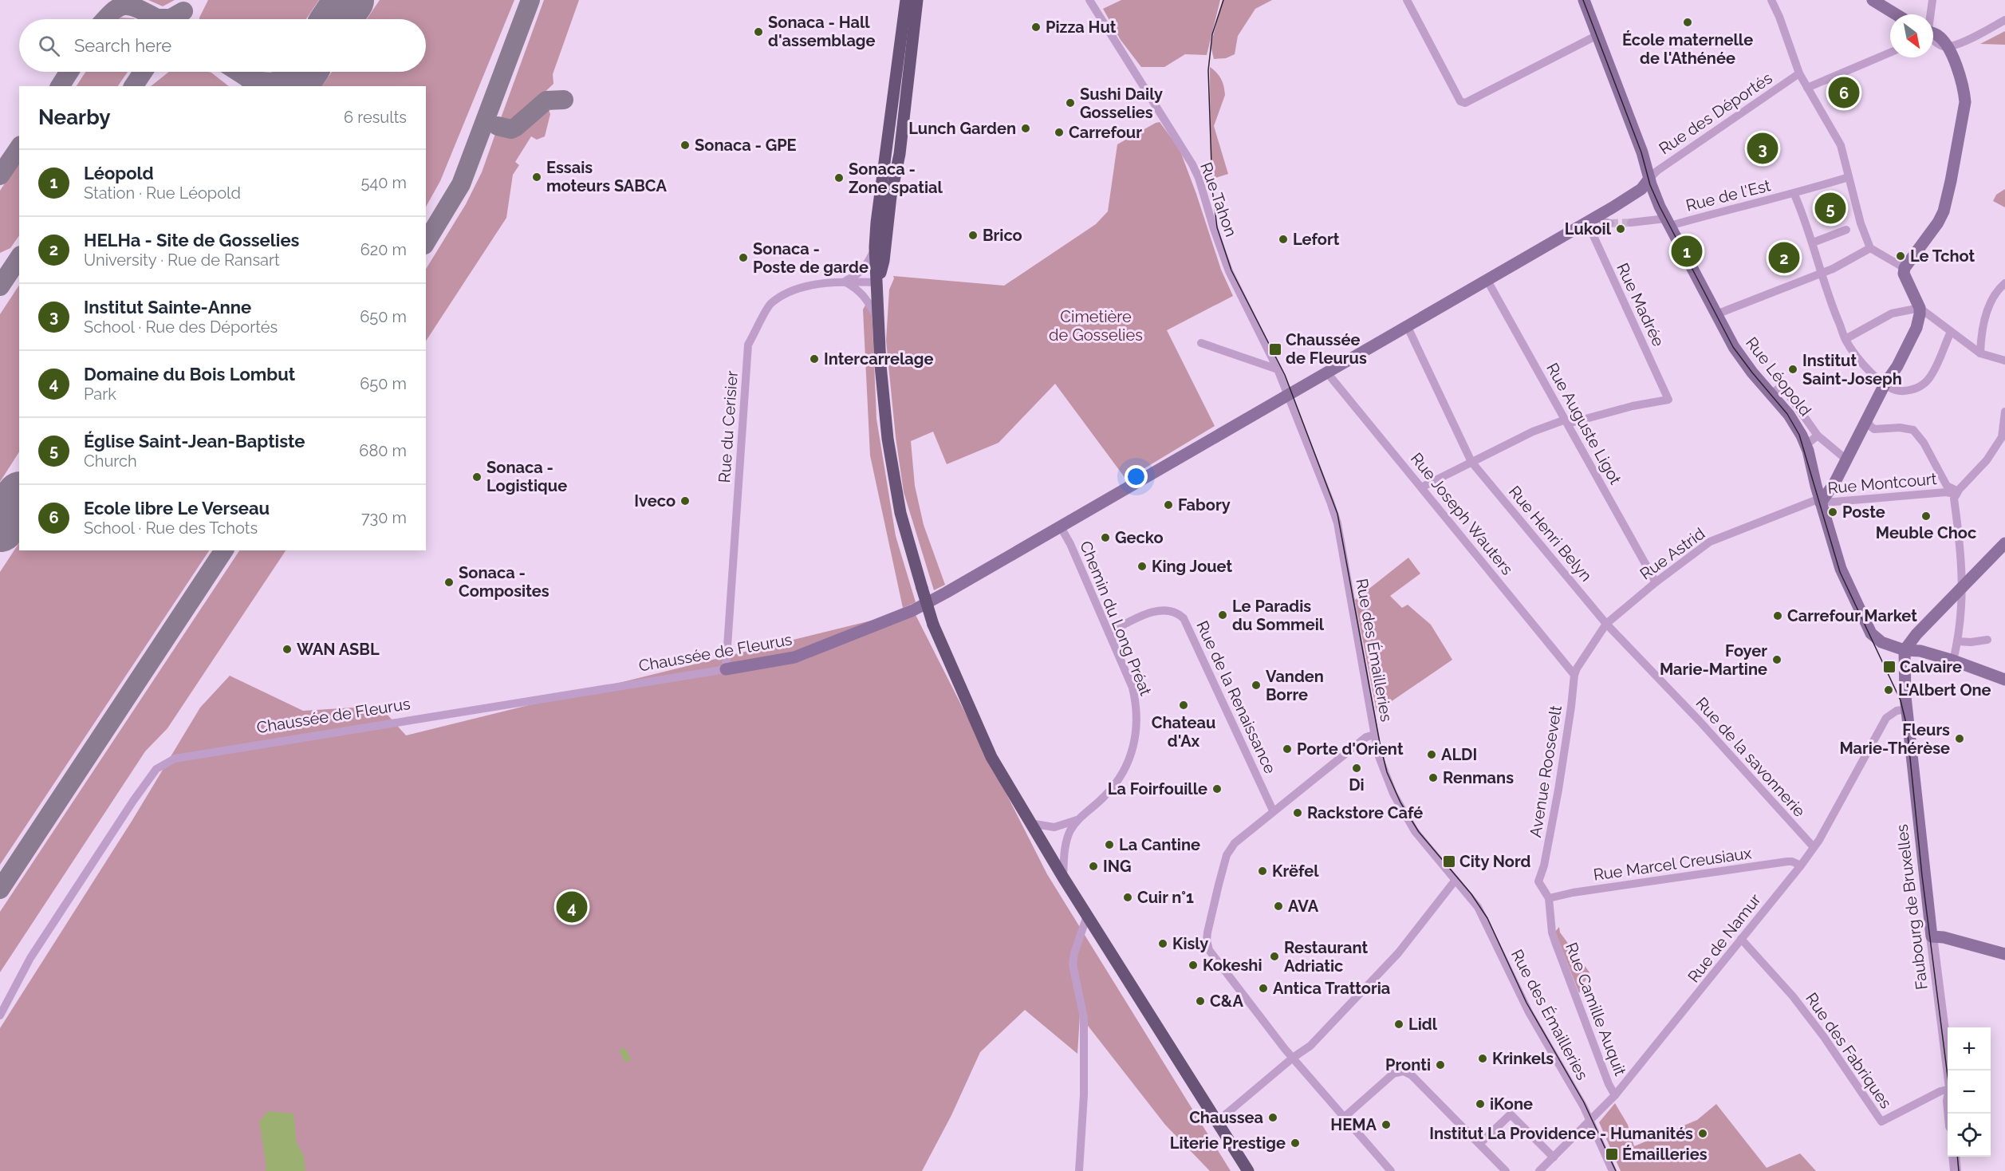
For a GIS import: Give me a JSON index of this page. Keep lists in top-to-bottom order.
{
  "streets": {
    "main road": ["Rue Léopold", "Chaussée de Fleurus", "Faubourg de Bruxelles"],
    "street": [
      "Rue des Déportés",
      "Rue de l'Est",
      "Rue Tahon",
      "Rue Madrée",
      "Rue Auguste Ligot",
      "Rue du Cerisier",
      "Rue Montcourt",
      "Rue Joseph Wauters",
      "Rue Henri Belyn",
      "Rue Astrid",
      "Chemin du Long Préat",
      "Rue des Émailleries",
      "Rue de la Renaissance",
      "Rue de la savonnerie",
      "Avenue Roosevelt",
      "Rue Marcel Creusiaux",
      "Rue de Namur",
      "Rue Camille Auquit",
      "Rue des Fabriques"
    ]
  },
  "crossings": [
    ["Rue des Déportés", "Rue Léopold"],
    ["Rue des Déportés", "Chaussée de Fleurus"],
    ["Rue de l'Est", "Rue Léopold"],
    ["Rue Tahon", "Rue des Émailleries"],
    ["Rue Tahon", "Chaussée de Fleurus"],
    ["Rue Madrée", "Rue Auguste Ligot"],
    ["Rue Madrée", "Chaussée de Fleurus"],
    ["Rue Léopold", "Rue Montcourt"],
    ["Rue Léopold", "Rue Astrid"],
    ["Rue Léopold", "Chaussée de Fleurus"],
    ["Rue Léopold", "Faubourg de Bruxelles"],
    ["Rue Auguste Ligot", "Rue Astrid"],
    ["Rue Auguste Ligot", "Chaussée de Fleurus"],
    ["Rue du Cerisier", "Chaussée de Fleurus"],
    ["Rue Montcourt", "Rue Astrid"],
    ["Rue Joseph Wauters", "Rue Astrid"],
    ["Rue Joseph Wauters", "Chaussée de Fleurus"],
    ["Rue Joseph Wauters", "Avenue Roosevelt"],
    ["Rue Henri Belyn", "Rue Astrid"],
    ["Rue Henri Belyn", "Chaussée de Fleurus"],
    ["Rue Henri Belyn", "Rue de la savonnerie"],
    ["Rue Astrid", "Rue de la savonnerie"],
    ["Rue Astrid", "Avenue Roosevelt"],
    ["Chemin du Long Préat", "Chaussée de Fleurus"],
    ["Chemin du Long Préat", "Rue de la Renaissance"],
    ["Rue des Émailleries", "Chaussée de Fleurus"],
    ["Rue des Émailleries", "Rue de Namur"],
    ["Rue de la savonnerie", "Rue de Namur"],
    ["Avenue Roosevelt", "Rue Marcel Creusiaux"],
    ["Avenue Roosevelt", "Rue Camille Auquit"],
    ["Rue Marcel Creusiaux", "Rue de Namur"],
    ["Faubourg de Bruxelles", "Rue de Namur"],
    ["Rue de Namur", "Rue Camille Auquit"],
    ["Rue de Namur", "Rue des Fabriques"]
  ],
  "parks": ["Cimetière de Gosselies"],
  "places": {
    "other": [
      "École maternelle de l'Athénée",
      "Pizza Hut",
      "Sonaca - Hall d'assemblage",
      "Sushi Daily Gosselies",
      "Lunch Garden",
      "Carrefour",
      "Sonaca - GPE",
      "Essais moteurs SABCA",
      "Sonaca - Zone spatial",
      "Lukoil",
      "Brico",
      "Lefort",
      "Le Tchot",
      "Sonaca - Poste de garde",
      "Intercarrelage",
      "Institut Saint-Joseph",
      "Sonaca - Logistique",
      "Iveco",
      "Fabory",
      "Poste",
      "Meuble Choc",
      "Gecko",
      "King Jouet",
      "Sonaca - Composites",
      "Le Paradis du Sommeil",
      "Carrefour Market",
      "WAN ASBL",
      "Foyer Marie-Martine",
      "Vanden Borre",
      "L'Albert One",
      "Chateau d'Ax",
      "Fleurs Marie-Thérèse",
      "Porte d'Orient",
      "ALDI",
      "Di",
      "Renmans",
      "La Foirfouille",
      "Rackstore Café",
      "La Cantine",
      "ING",
      "Krëfel",
      "Cuir n°1",
      "AVA",
      "Kisly",
      "Restaurant Adriatic",
      "Kokeshi",
      "Antica Trattoria",
      "C&A",
      "Lidl",
      "Krinkels",
      "Pronti",
      "iKone",
      "Chaussea",
      "HEMA",
      "Institut La Providence - Humanités",
      "Literie Prestige"
    ],
    "transit": [
      "Chaussée de Fleurus",
      "Calvaire",
      "City Nord",
      "Émailleries"
    ]
  },
  "north": "bottom right",
  "page": {
    "search": "Search here",
    "pins": [
      "6",
      "3",
      "5",
      "1",
      "2",
      "4"
    ],
    "heading": ["Nearby", "6 results"],
    "list": [
      {
        "mark": "1",
        "name": "Léopold",
        "note": "Station · Rue Léopold",
        "value": "540 m"
      },
      {
        "mark": "2",
        "name": "HELHa - Site de Gosselies",
        "note": "University · Rue de Ransart",
        "value": "620 m"
      },
      {
        "mark": "3",
        "name": "Institut Sainte-Anne",
        "note": "School · Rue des Déportés",
        "value": "650 m"
      },
      {
        "mark": "4",
        "name": "Domaine du Bois Lombut",
        "note": "Park",
        "value": "650 m"
      },
      {
        "mark": "5",
        "name": "Église Saint-Jean-Baptiste",
        "note": "Church",
        "value": "680 m"
      },
      {
        "mark": "6",
        "name": "Ecole libre Le Verseau",
        "note": "School · Rue des Tchots",
        "value": "730 m"
      }
    ],
    "map_buttons": ["+", "−"]
  }
}
